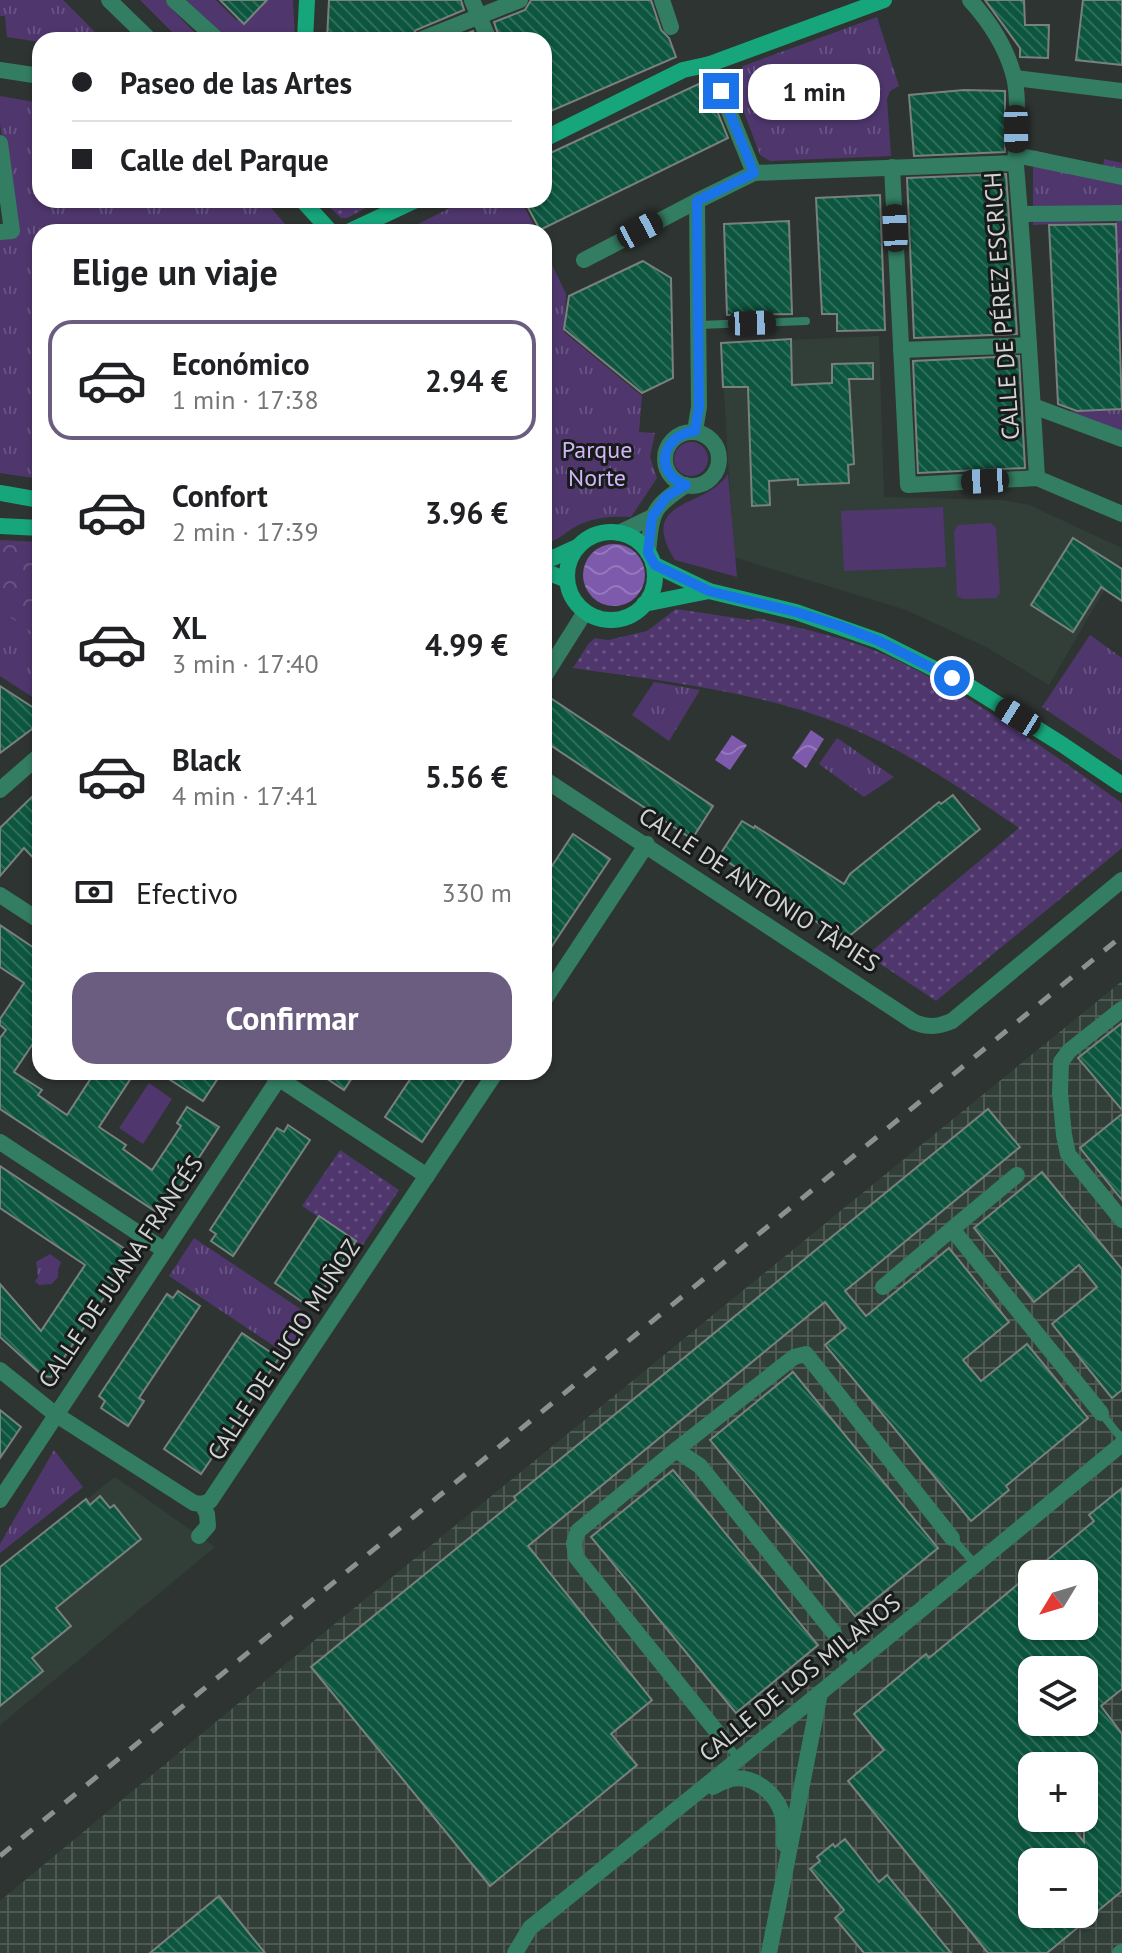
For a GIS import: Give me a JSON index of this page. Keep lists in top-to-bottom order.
{
  "streets": {
    "street": [
      "CALLE DE PÉREZ ESCRICH",
      "CALLE DE ANTONIO TÀPIES",
      "CALLE DE JUANA FRANCÉS",
      "CALLE DE LUCIO MUÑOZ",
      "CALLE DE LOS MILANOS"
    ]
  },
  "parks": ["Parque Norte"],
  "north": "bottom left",
  "page": {
    "banner": ["Paseo de las Artes", "Calle del Parque"],
    "bubble": "1 min",
    "heading": "Elige un viaje",
    "list": [
      {
        "name": "Económico",
        "note": "1 min · 17:38",
        "value": "2.94 €"
      },
      {
        "name": "Confort",
        "note": "2 min · 17:39",
        "value": "3.96 €"
      },
      {
        "name": "XL",
        "note": "3 min · 17:40",
        "value": "4.99 €"
      },
      {
        "name": "Black",
        "note": "4 min · 17:41",
        "value": "5.56 €"
      }
    ],
    "pay": ["Efectivo", "330 m"],
    "buttons": "Confirmar",
    "map_buttons": ["+", "−"]
  }
}
